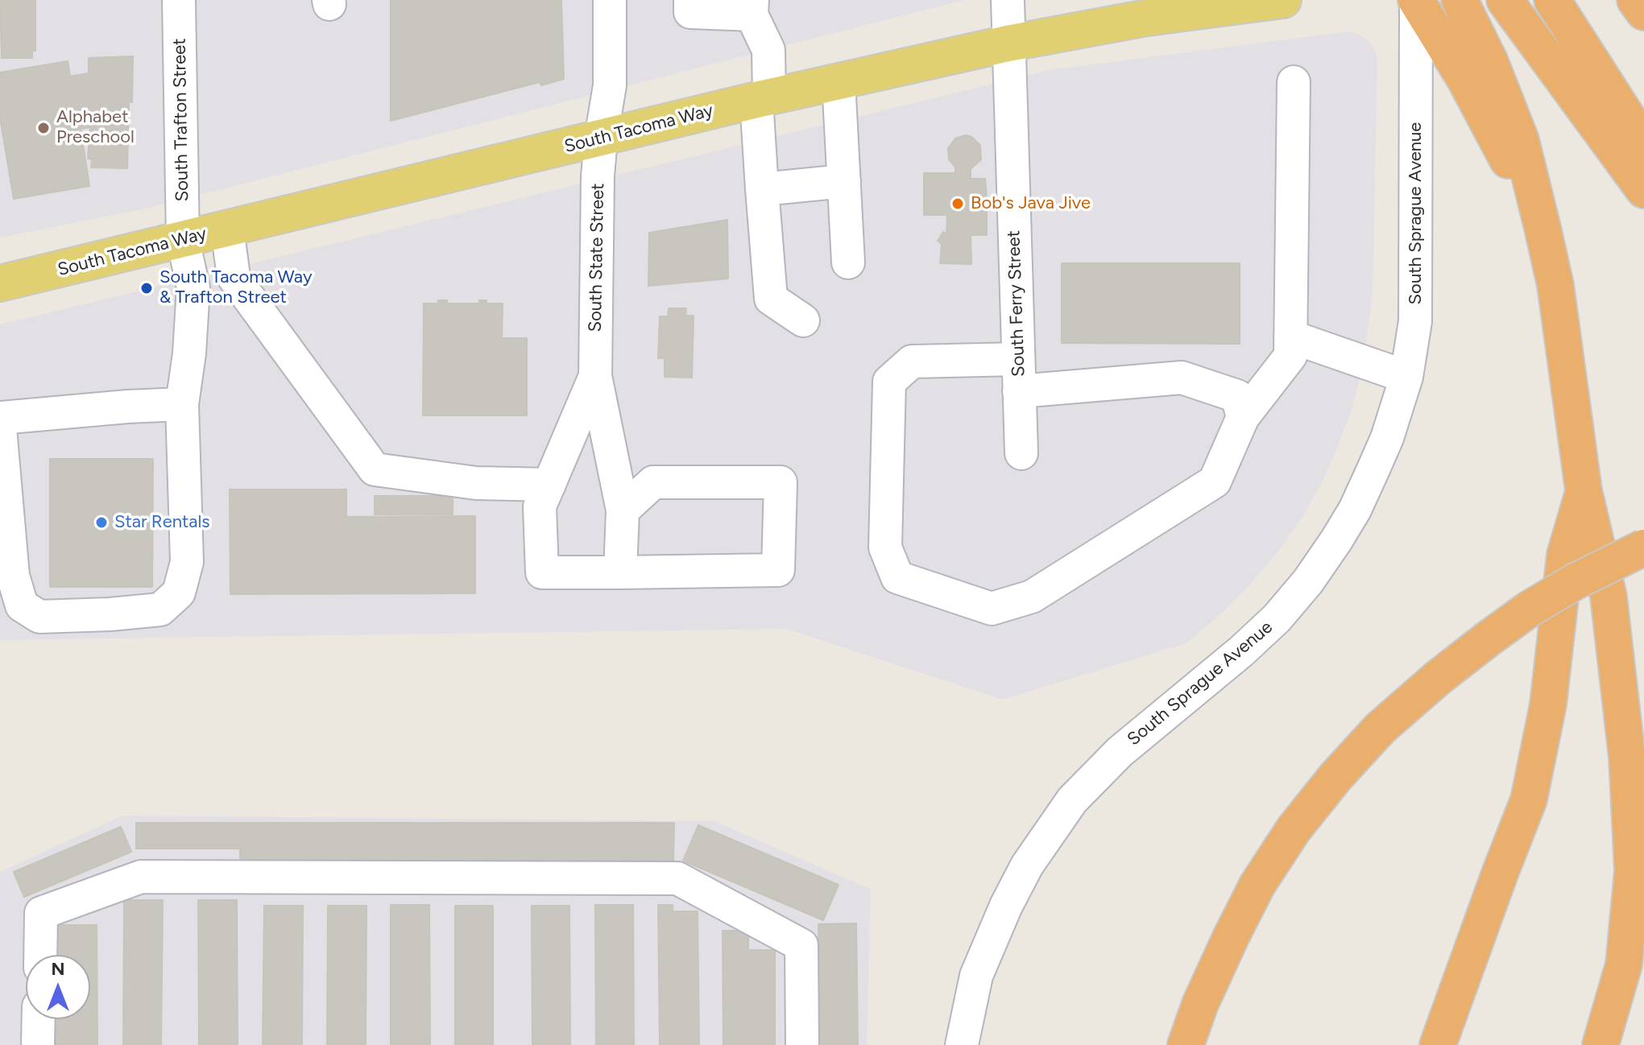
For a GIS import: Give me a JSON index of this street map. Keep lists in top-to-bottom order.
{
  "streets": {
    "main road": ["South Tacoma Way"],
    "street": [
      "South Trafton Street",
      "South Sprague Avenue",
      "South State Street",
      "South Ferry Street"
    ]
  },
  "crossings": [
    ["South Trafton Street", "South Tacoma Way"],
    ["South Tacoma Way", "South State Street"],
    ["South Tacoma Way", "South Ferry Street"]
  ],
  "places": [
    "Alphabet Preschool",
    "Bob's Java Jive",
    "South Tacoma Way & Trafton Street",
    "Star Rentals"
  ],
  "north": "top"
}
